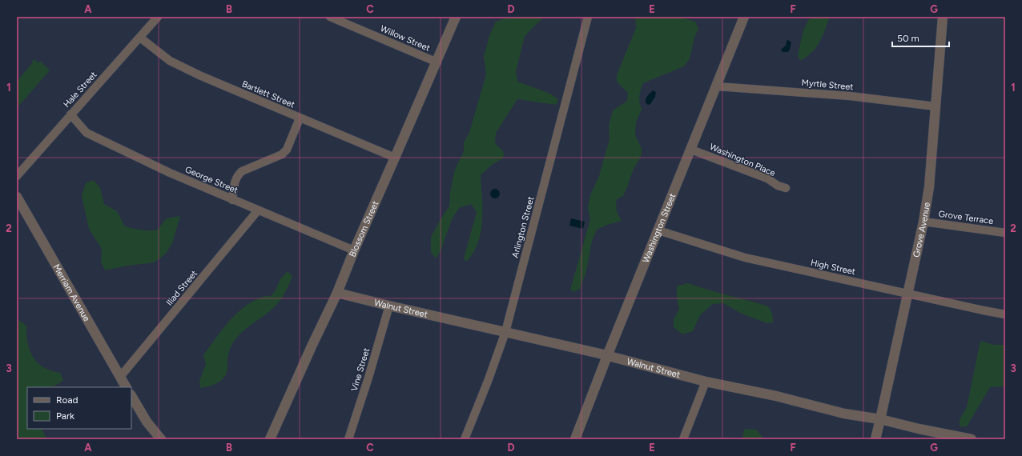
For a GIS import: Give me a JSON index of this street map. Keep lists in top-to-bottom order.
{
  "streets": {
    "street": [
      "Willow Street",
      "Myrtle Street",
      "Hale Street",
      "Bartlett Street",
      "Washington Place",
      "George Street",
      "Grove Terrace",
      "Arlington Street",
      "Washington Street",
      "Blossom Street",
      "Grove Avenue",
      "High Street",
      "Iliad Street",
      "Merriam Avenue",
      "Walnut Street",
      "Vine Street"
    ]
  },
  "crossings": [
    ["Willow Street", "Blossom Street"],
    ["Myrtle Street", "Washington Street"],
    ["Myrtle Street", "Grove Avenue"],
    ["Hale Street", "Bartlett Street"],
    ["Hale Street", "George Street"],
    ["Bartlett Street", "Blossom Street"],
    ["Washington Place", "Washington Street"],
    ["George Street", "Blossom Street"],
    ["George Street", "Iliad Street"],
    ["Grove Terrace", "Grove Avenue"],
    ["Arlington Street", "Walnut Street"],
    ["Washington Street", "High Street"],
    ["Washington Street", "Walnut Street"],
    ["Blossom Street", "Walnut Street"],
    ["Grove Avenue", "High Street"],
    ["Grove Avenue", "Walnut Street"],
    ["Iliad Street", "Merriam Avenue"],
    ["Walnut Street", "Vine Street"]
  ],
  "legend": ["Road", "Park"],
  "scale_bar": "50 m",
  "grid": {
    "columns": [
      "A",
      "B",
      "C",
      "D",
      "E",
      "F",
      "G"
    ],
    "rows": ["1", "2", "3"]
  }
}
